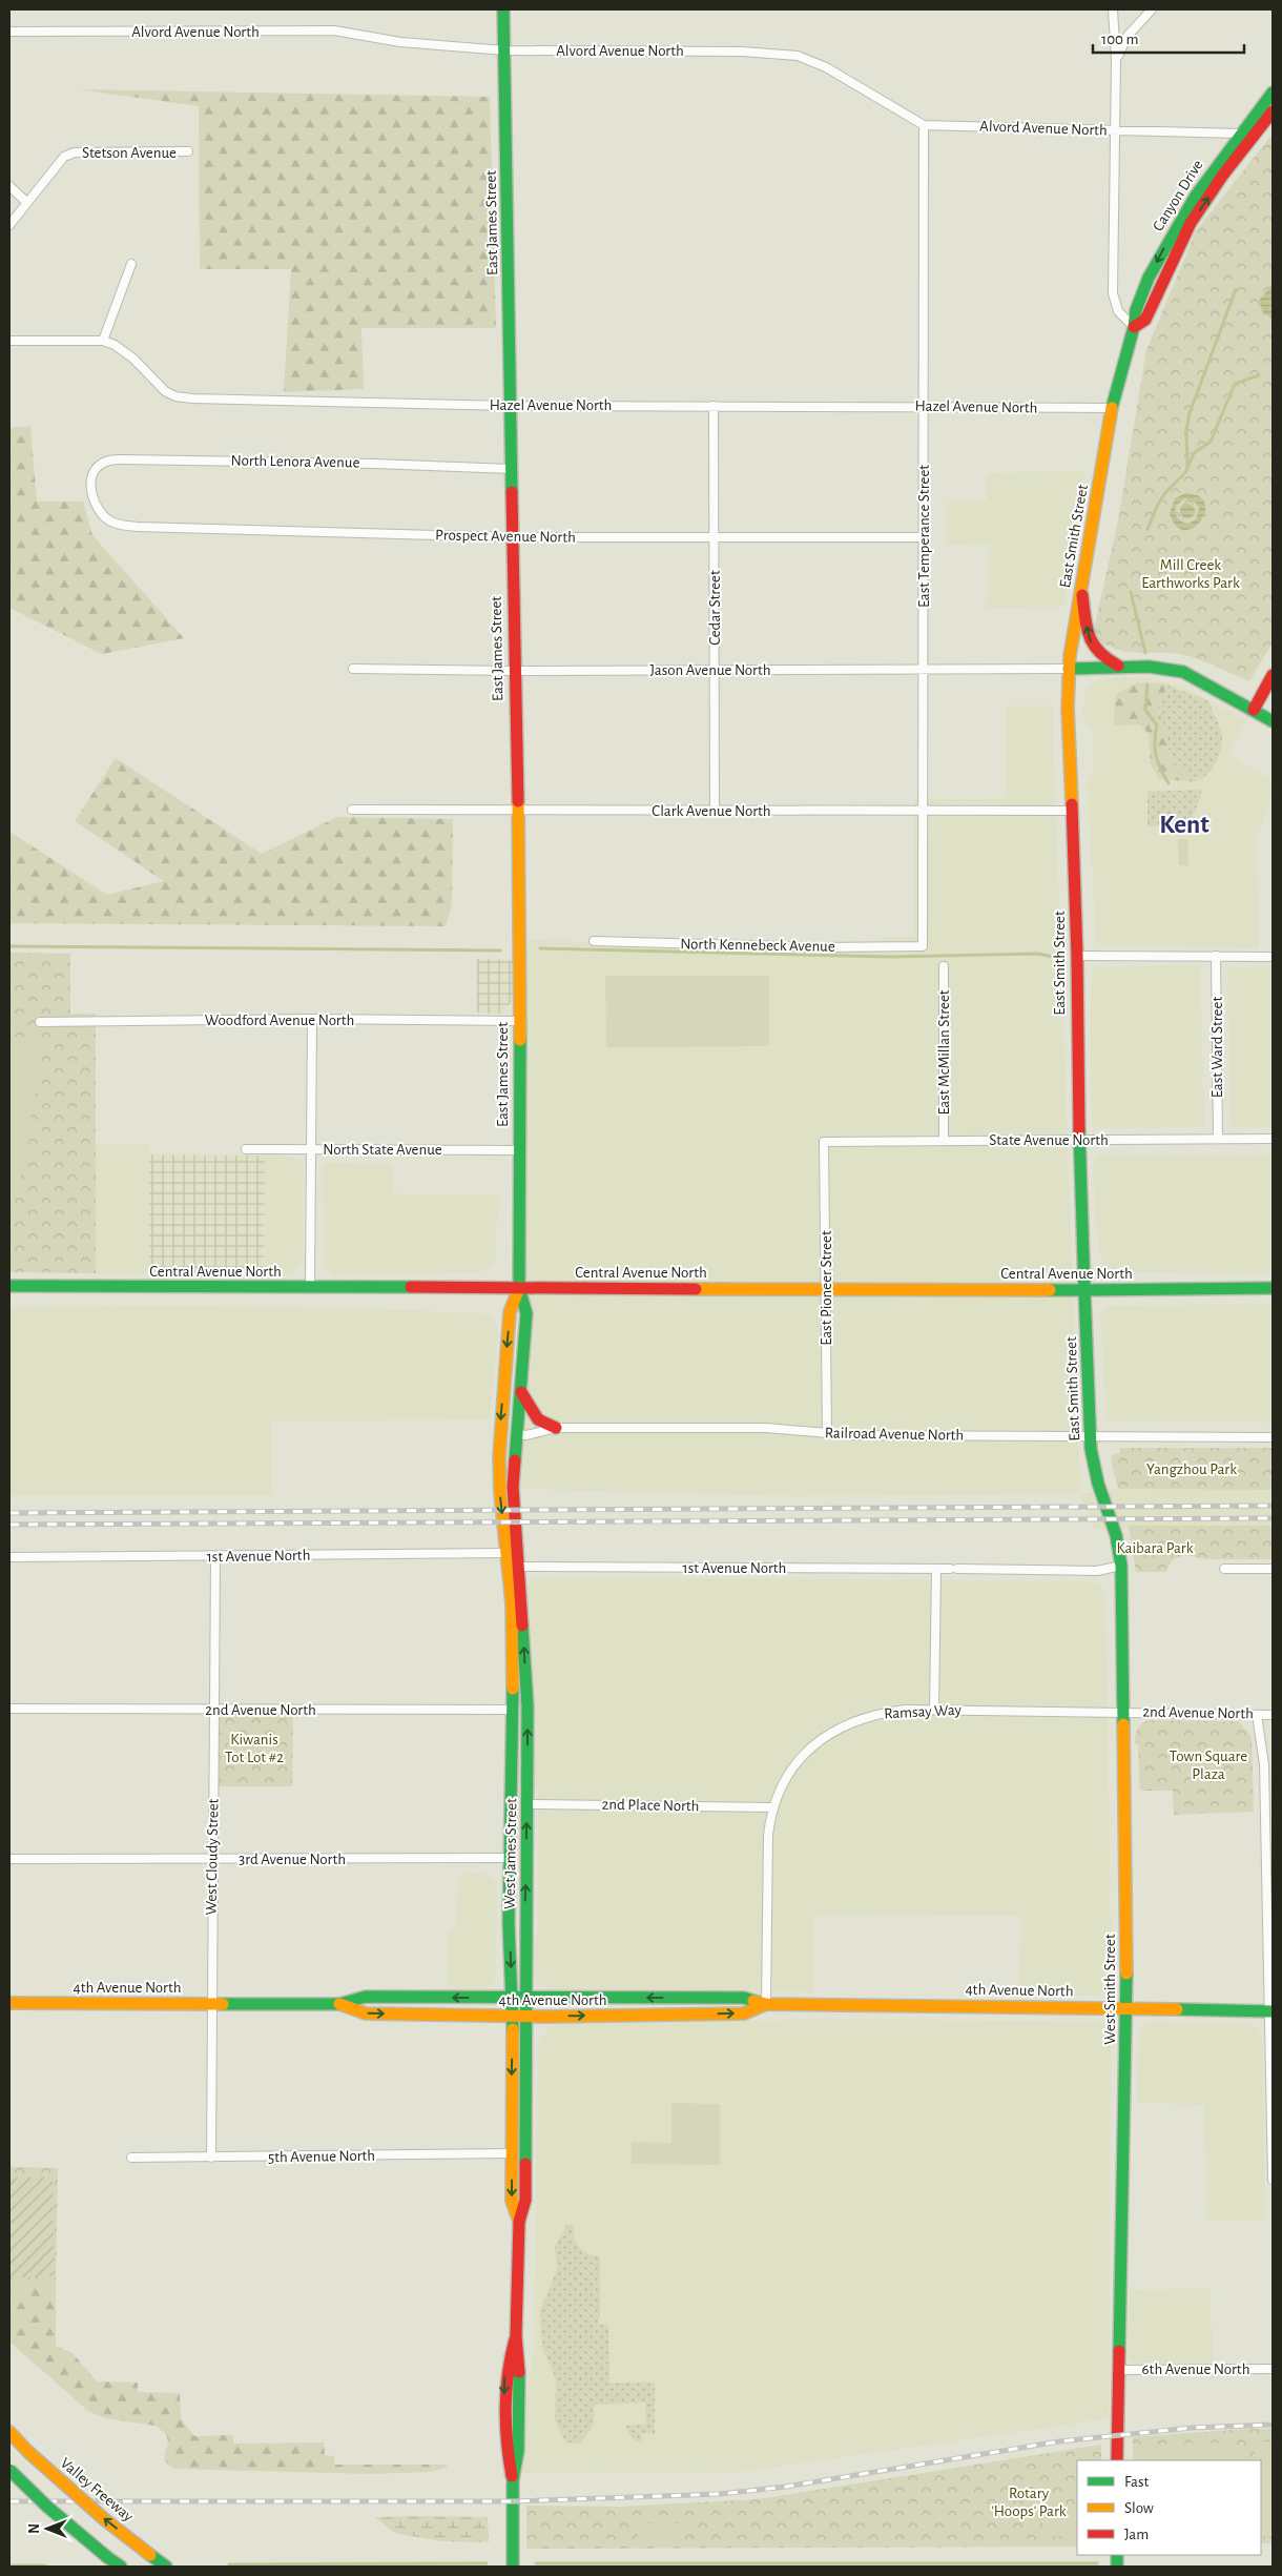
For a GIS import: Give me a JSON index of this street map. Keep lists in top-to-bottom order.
{
  "streets": {
    "main road": [
      "Canyon Drive",
      "East James Street",
      "East Smith Street",
      "Central Avenue North",
      "West James Street",
      "4th Avenue North",
      "West Smith Street",
      "Valley Freeway"
    ],
    "street": [
      "Alvord Avenue North",
      "Stetson Avenue",
      "Hazel Avenue North",
      "North Lenora Avenue",
      "Prospect Avenue North",
      "East Temperance Street",
      "Cedar Street",
      "Jason Avenue North",
      "Clark Avenue North",
      "North Kennebeck Avenue",
      "Woodford Avenue North",
      "East Ward Street",
      "East McMillan Street",
      "State Avenue North",
      "North State Avenue",
      "East Pioneer Street",
      "Railroad Avenue North",
      "1st Avenue North",
      "2nd Avenue North",
      "Ramsay Way",
      "2nd Place North",
      "West Cloudy Street",
      "3rd Avenue North",
      "5th Avenue North",
      "6th Avenue North"
    ]
  },
  "crossings": [
    ["Alvord Avenue North", "Canyon Drive"],
    ["Alvord Avenue North", "East James Street"],
    ["Alvord Avenue North", "East Temperance Street"],
    ["Canyon Drive", "Hazel Avenue North"],
    ["Canyon Drive", "East Smith Street"],
    ["East James Street", "Hazel Avenue North"],
    ["East James Street", "North Lenora Avenue"],
    ["East James Street", "Prospect Avenue North"],
    ["East James Street", "Jason Avenue North"],
    ["East James Street", "Clark Avenue North"],
    ["East James Street", "Woodford Avenue North"],
    ["East James Street", "North State Avenue"],
    ["East James Street", "Central Avenue North"],
    ["East James Street", "Railroad Avenue North"],
    ["East James Street", "1st Avenue North"],
    ["East James Street", "West James Street"],
    ["Hazel Avenue North", "East Temperance Street"],
    ["Hazel Avenue North", "East Smith Street"],
    ["Hazel Avenue North", "Cedar Street"],
    ["North Lenora Avenue", "Prospect Avenue North"],
    ["Prospect Avenue North", "East Temperance Street"],
    ["Prospect Avenue North", "Cedar Street"],
    ["East Temperance Street", "Jason Avenue North"],
    ["East Temperance Street", "Clark Avenue North"],
    ["East Temperance Street", "North Kennebeck Avenue"],
    ["East Smith Street", "Jason Avenue North"],
    ["East Smith Street", "Clark Avenue North"],
    ["East Smith Street", "State Avenue North"],
    ["East Smith Street", "Central Avenue North"],
    ["East Smith Street", "Railroad Avenue North"],
    ["East Smith Street", "West Smith Street"],
    ["Cedar Street", "Jason Avenue North"],
    ["Cedar Street", "Clark Avenue North"],
    ["East Ward Street", "State Avenue North"],
    ["East McMillan Street", "State Avenue North"],
    ["State Avenue North", "East Pioneer Street"],
    ["Central Avenue North", "East Pioneer Street"],
    ["East Pioneer Street", "Railroad Avenue North"],
    ["1st Avenue North", "West James Street"],
    ["1st Avenue North", "West Cloudy Street"],
    ["1st Avenue North", "West Smith Street"],
    ["2nd Avenue North", "Ramsay Way"],
    ["2nd Avenue North", "West James Street"],
    ["2nd Avenue North", "West Cloudy Street"],
    ["2nd Avenue North", "West Smith Street"],
    ["Ramsay Way", "2nd Place North"],
    ["Ramsay Way", "4th Avenue North"],
    ["Ramsay Way", "West Smith Street"],
    ["2nd Place North", "West James Street"],
    ["West James Street", "3rd Avenue North"],
    ["West James Street", "4th Avenue North"],
    ["West James Street", "5th Avenue North"],
    ["West Cloudy Street", "3rd Avenue North"],
    ["West Cloudy Street", "4th Avenue North"],
    ["West Cloudy Street", "5th Avenue North"],
    ["4th Avenue North", "West Smith Street"],
    ["West Smith Street", "6th Avenue North"]
  ],
  "districts": ["Kent"],
  "parks": [
    "Mill Creek Earthworks Park",
    "Yangzhou Park",
    "Kaibara Park",
    "Kiwanis Tot Lot #2",
    "Town Square Plaza",
    "Rotary 'Hoops' Park"
  ],
  "legend": ["Fast", "Slow", "Jam"],
  "scale_bar": "100 m",
  "north": "left"
}
